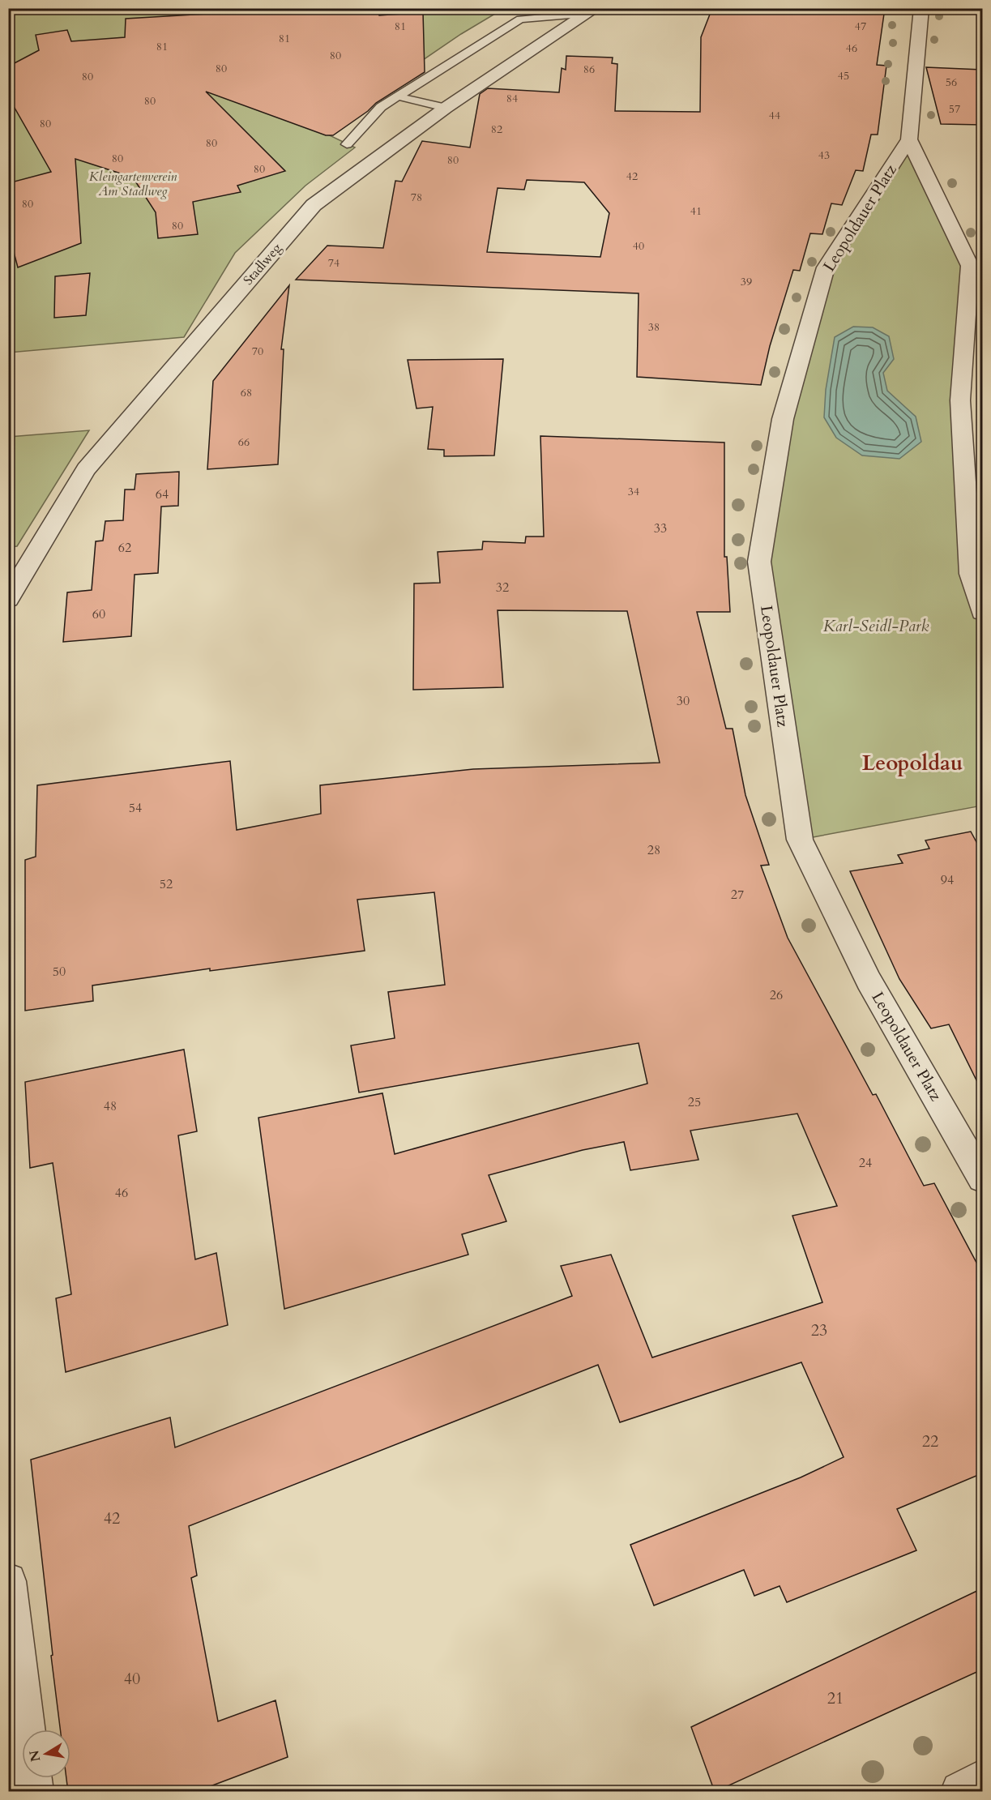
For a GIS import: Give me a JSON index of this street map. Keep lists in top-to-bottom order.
{
  "streets": {
    "street": ["Leopoldauer Platz", "Stadlweg"]
  },
  "districts": ["Leopoldau"],
  "parks": ["Kleingartenverein Am Stadlweg", "Karl-Seidl-Park"],
  "house_numbers": [
    "81",
    "47",
    "81",
    "81",
    "46",
    "80",
    "80",
    "86",
    "45",
    "80",
    "56",
    "84",
    "80",
    "57",
    "44",
    "80",
    "82",
    "80",
    "43",
    "80",
    "80",
    "80",
    "42",
    "78",
    "80",
    "41",
    "80",
    "40",
    "74",
    "39",
    "38",
    "70",
    "68",
    "66",
    "34",
    "64",
    "33",
    "62",
    "32",
    "60",
    "30",
    "54",
    "28",
    "94",
    "52",
    "27",
    "50",
    "26",
    "25",
    "48",
    "24",
    "46",
    "23",
    "22",
    "42",
    "40",
    "21"
  ],
  "north": "left"
}
